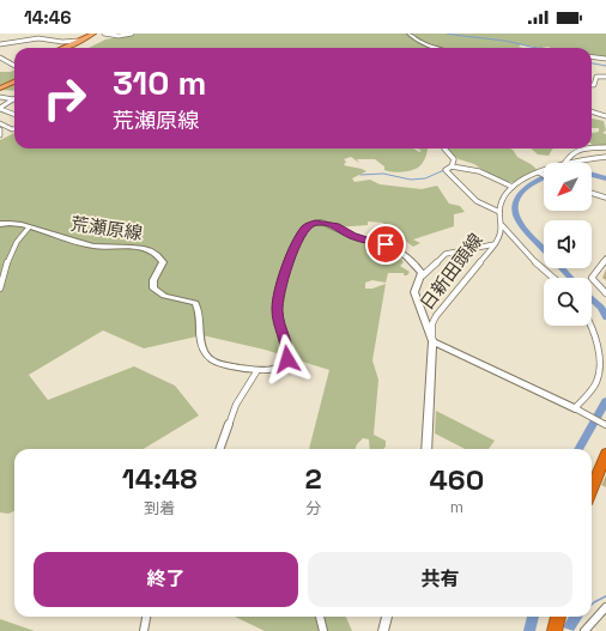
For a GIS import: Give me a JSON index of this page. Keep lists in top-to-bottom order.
{
  "streets": {
    "street": ["荒瀬原線", "日新田頭線"]
  },
  "north": "bottom left",
  "page": {
    "status": "14:46",
    "turn": ["310 m", "荒瀬原線"],
    "eta": [
      "14:48",
      "到着",
      "2",
      "分",
      "460",
      "m"
    ],
    "buttons": ["終了", "共有"]
  }
}
